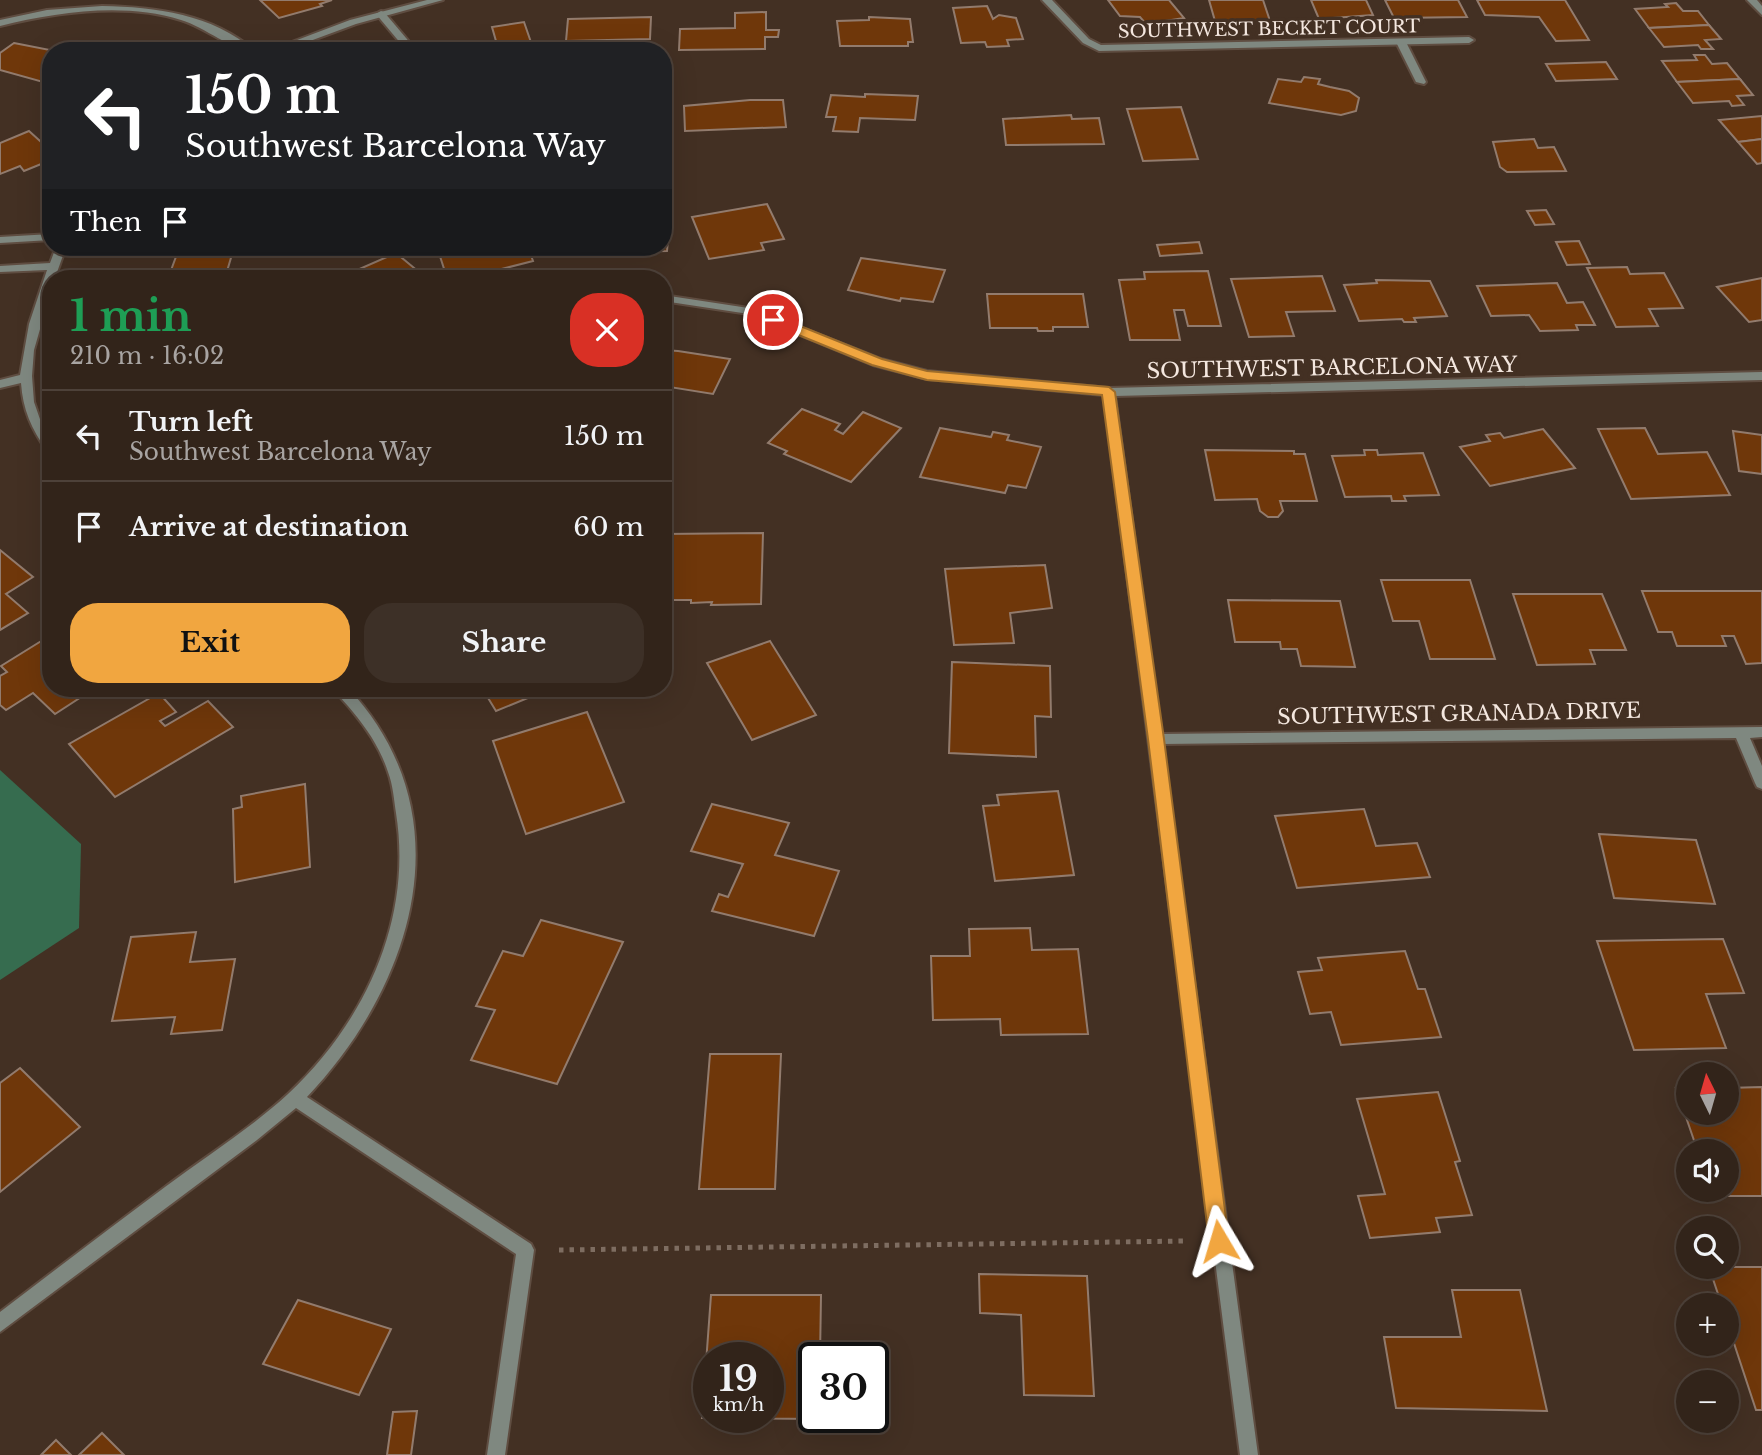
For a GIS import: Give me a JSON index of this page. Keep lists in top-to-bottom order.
{
  "streets": {
    "street": ["SOUTHWEST BECKET COURT", "SOUTHWEST BARCELONA WAY", "SOUTHWEST GRANADA DRIVE"]
  },
  "north": "top",
  "page": {
    "turn": ["150 m", "Southwest Barcelona Way"],
    "then": "Then",
    "heading": ["1 min", "210 m · 16:02"],
    "list": [
      {
        "name": "Turn left",
        "note": "Southwest Barcelona Way",
        "value": "150 m"
      },
      {
        "name": "Arrive at destination",
        "value": "60 m"
      }
    ],
    "buttons": ["Exit", "Share"],
    "map_buttons": ["+", "−"],
    "speed": "19 km/h",
    "limit": "30"
  }
}
